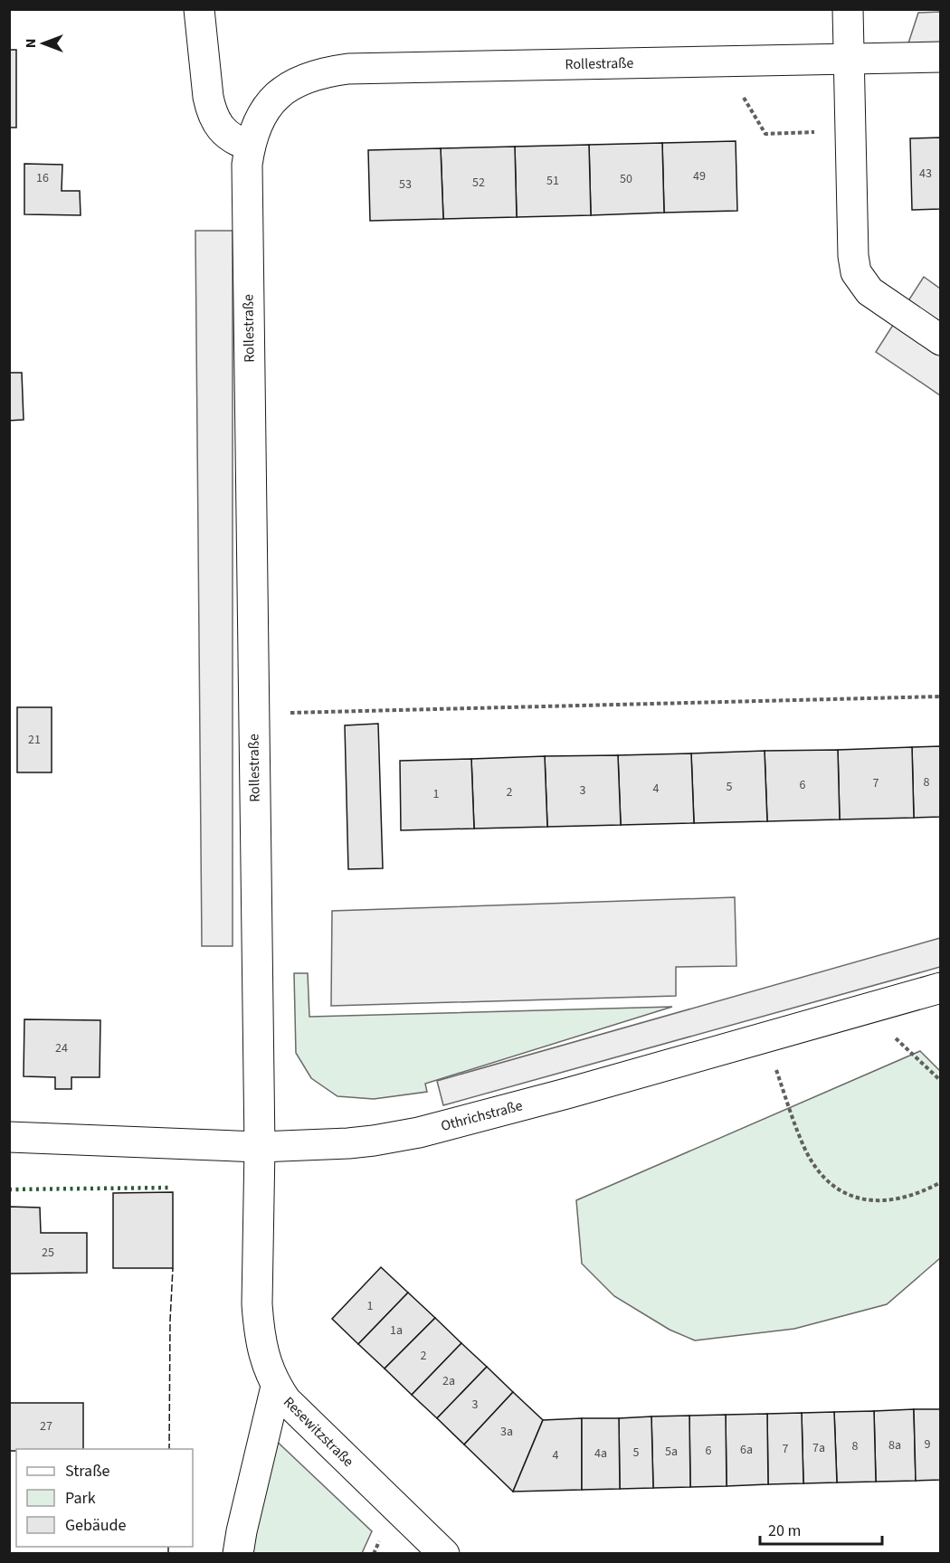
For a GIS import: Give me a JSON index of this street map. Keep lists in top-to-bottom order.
{
  "streets": {
    "street": ["Rollestraße", "Othrichstraße", "Resewitzstraße"]
  },
  "crossings": [
    ["Rollestraße", "Othrichstraße"],
    ["Rollestraße", "Resewitzstraße"],
    ["Othrichstraße", "Resewitzstraße"]
  ],
  "house_numbers": [
    "43",
    "49",
    "16",
    "50",
    "51",
    "52",
    "53",
    "21",
    "8",
    "7",
    "6",
    "5",
    "4",
    "3",
    "2",
    "1",
    "24",
    "25",
    "1",
    "1a",
    "2",
    "2a",
    "3",
    "27",
    "3a",
    "9",
    "8a",
    "8",
    "7a",
    "7",
    "6a",
    "6",
    "5a",
    "5",
    "4a",
    "4"
  ],
  "legend": ["Straße", "Park", "Gebäude"],
  "scale_bar": "20 m",
  "north": "left"
}
